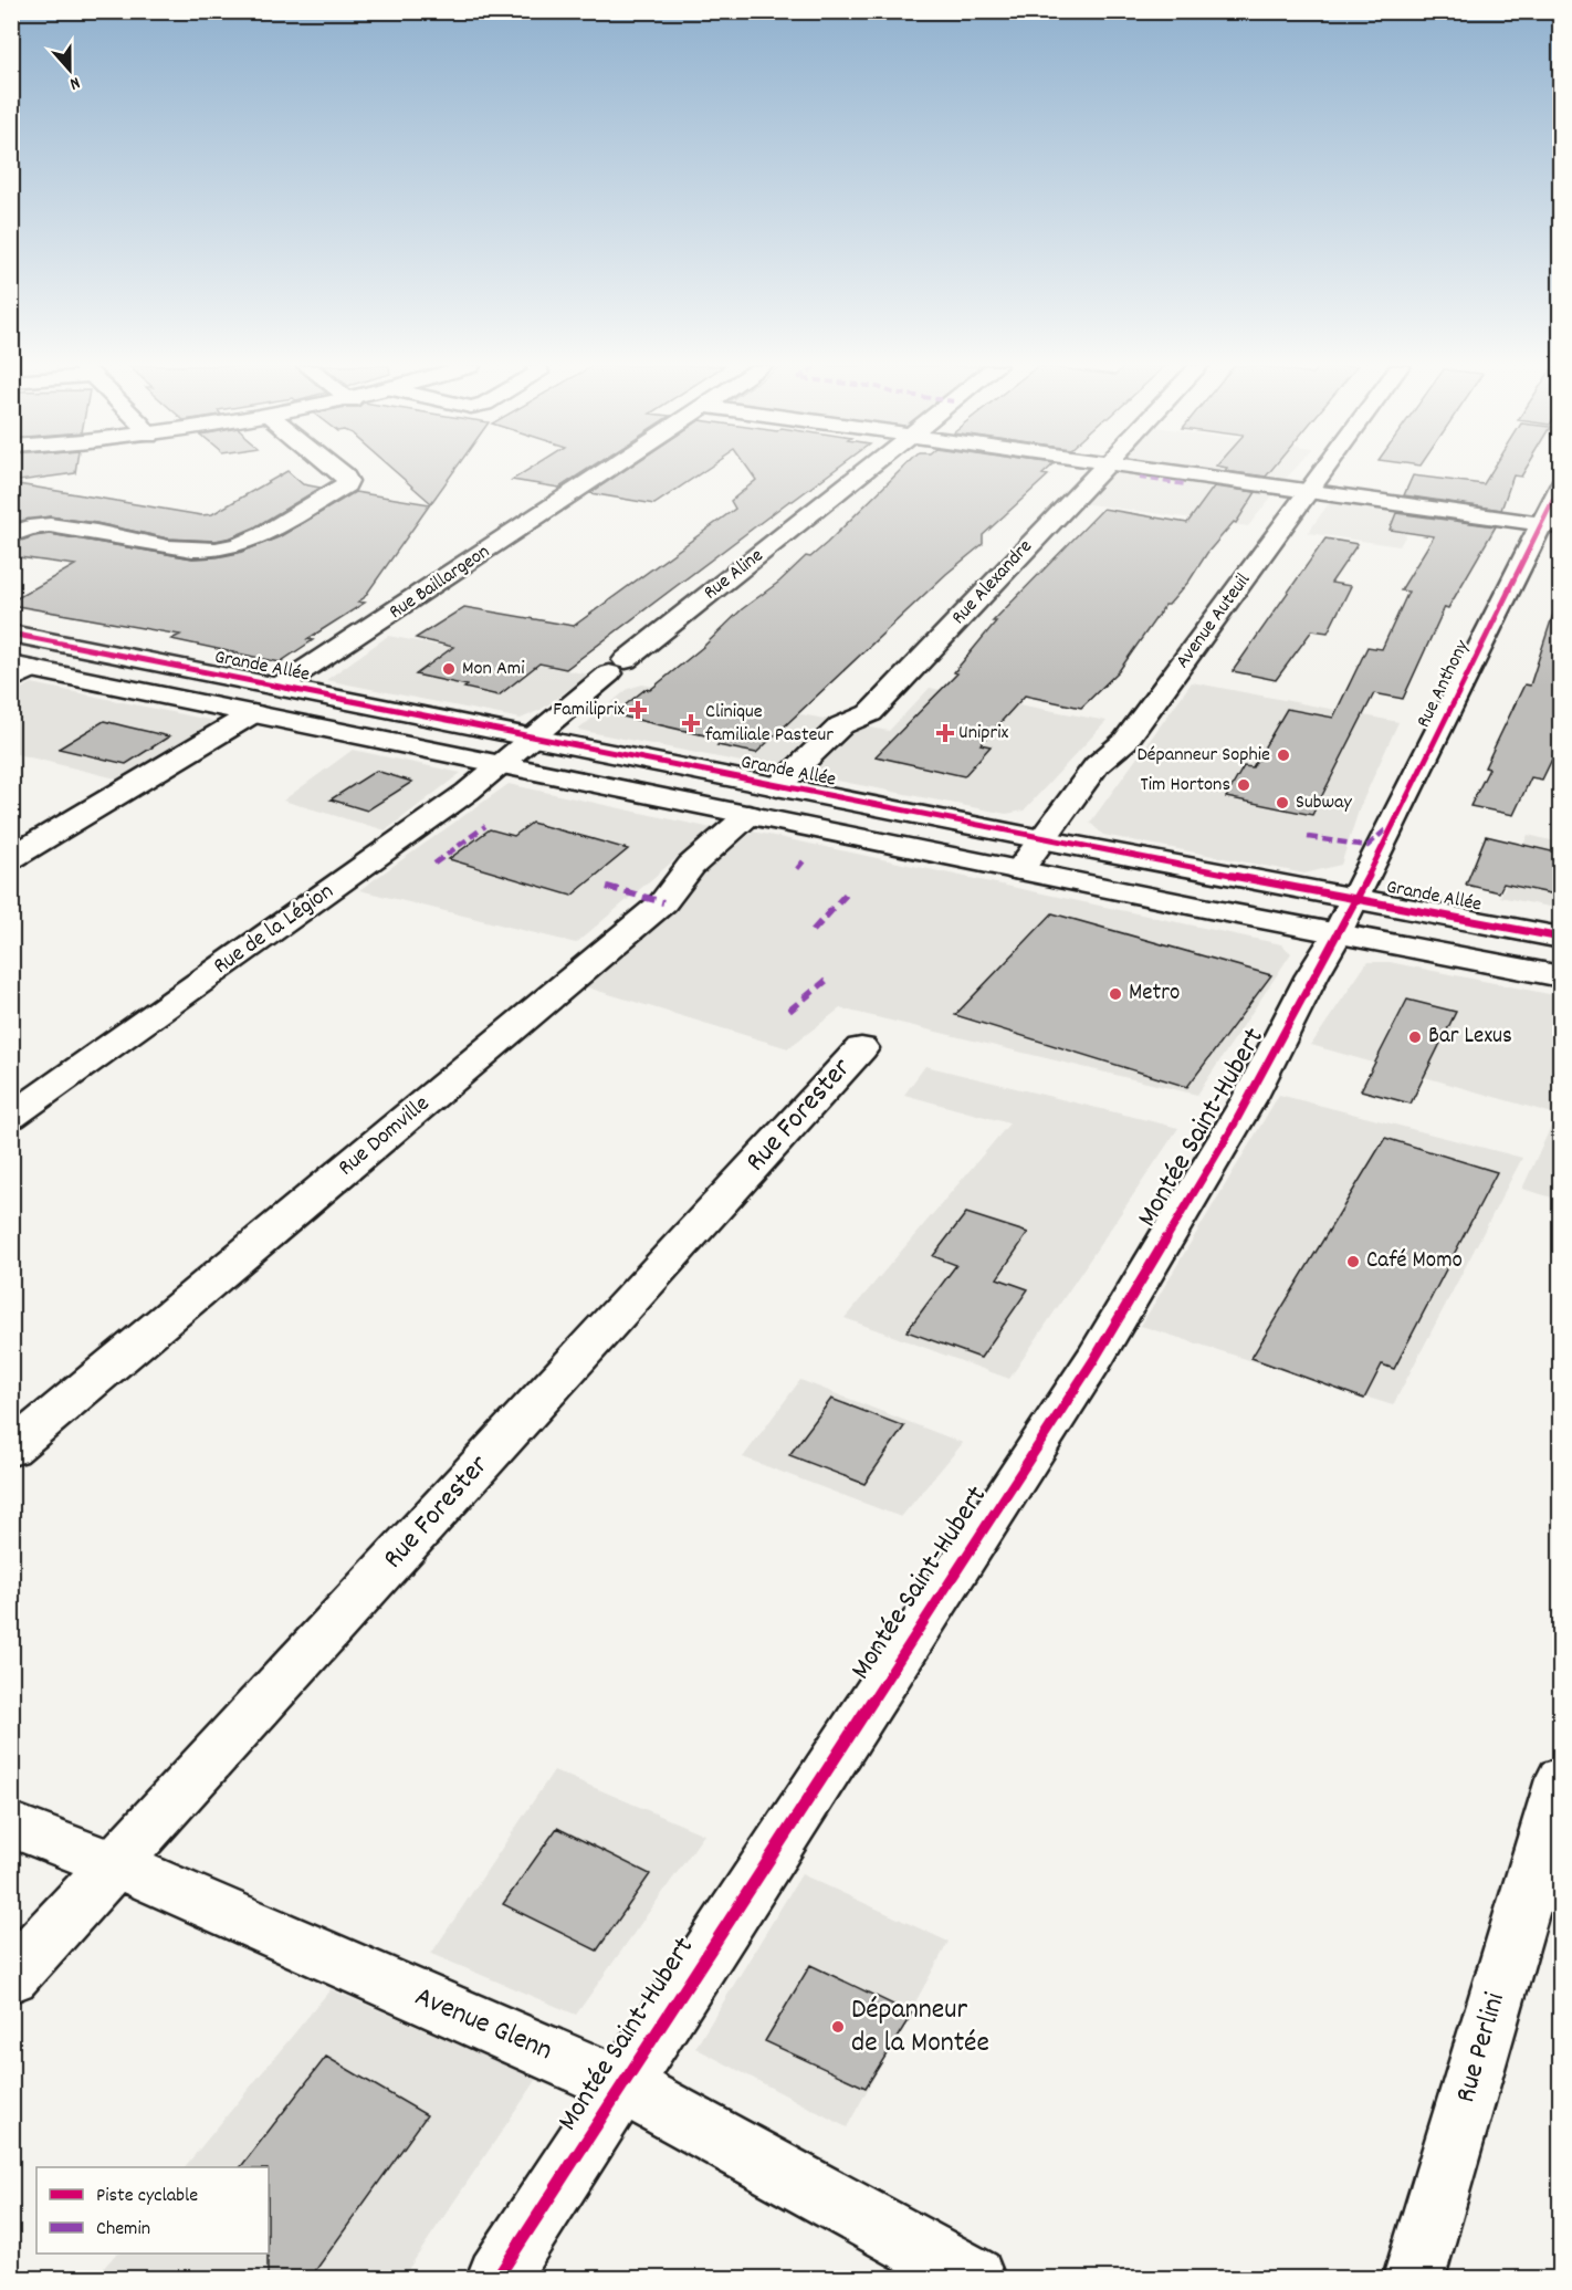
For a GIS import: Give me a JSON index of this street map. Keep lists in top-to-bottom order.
{
  "streets": {
    "street": [
      "Rue Aline",
      "Rue Baillargeon",
      "Rue Alexandre",
      "Avenue Auteuil",
      "Grande Allée",
      "Rue Anthony",
      "Rue de la Légion",
      "Rue Forester",
      "Montée Saint-Hubert",
      "Rue Domville",
      "Avenue Glenn",
      "Rue Perlini"
    ]
  },
  "crossings": [
    ["Rue Aline", "Grande Allée"],
    ["Rue Aline", "Rue de la Légion"],
    ["Rue Baillargeon", "Grande Allée"],
    ["Rue Alexandre", "Grande Allée"],
    ["Avenue Auteuil", "Grande Allée"],
    ["Grande Allée", "Rue Anthony"],
    ["Grande Allée", "Rue de la Légion"],
    ["Grande Allée", "Montée Saint-Hubert"],
    ["Grande Allée", "Rue Domville"],
    ["Rue Anthony", "Montée Saint-Hubert"],
    ["Rue Forester", "Avenue Glenn"],
    ["Montée Saint-Hubert", "Avenue Glenn"]
  ],
  "places": {
    "other": [
      "Mon Ami",
      "Dépanneur Sophie",
      "Tim Hortons",
      "Subway",
      "Metro",
      "Bar Lexus",
      "Café Momo",
      "Dépanneur de la Montée"
    ],
    "health": ["Familiprix", "Clinique familiale Pasteur", "Uniprix"]
  },
  "legend": ["Piste cyclable", "Chemin"],
  "north": "bottom"
}
